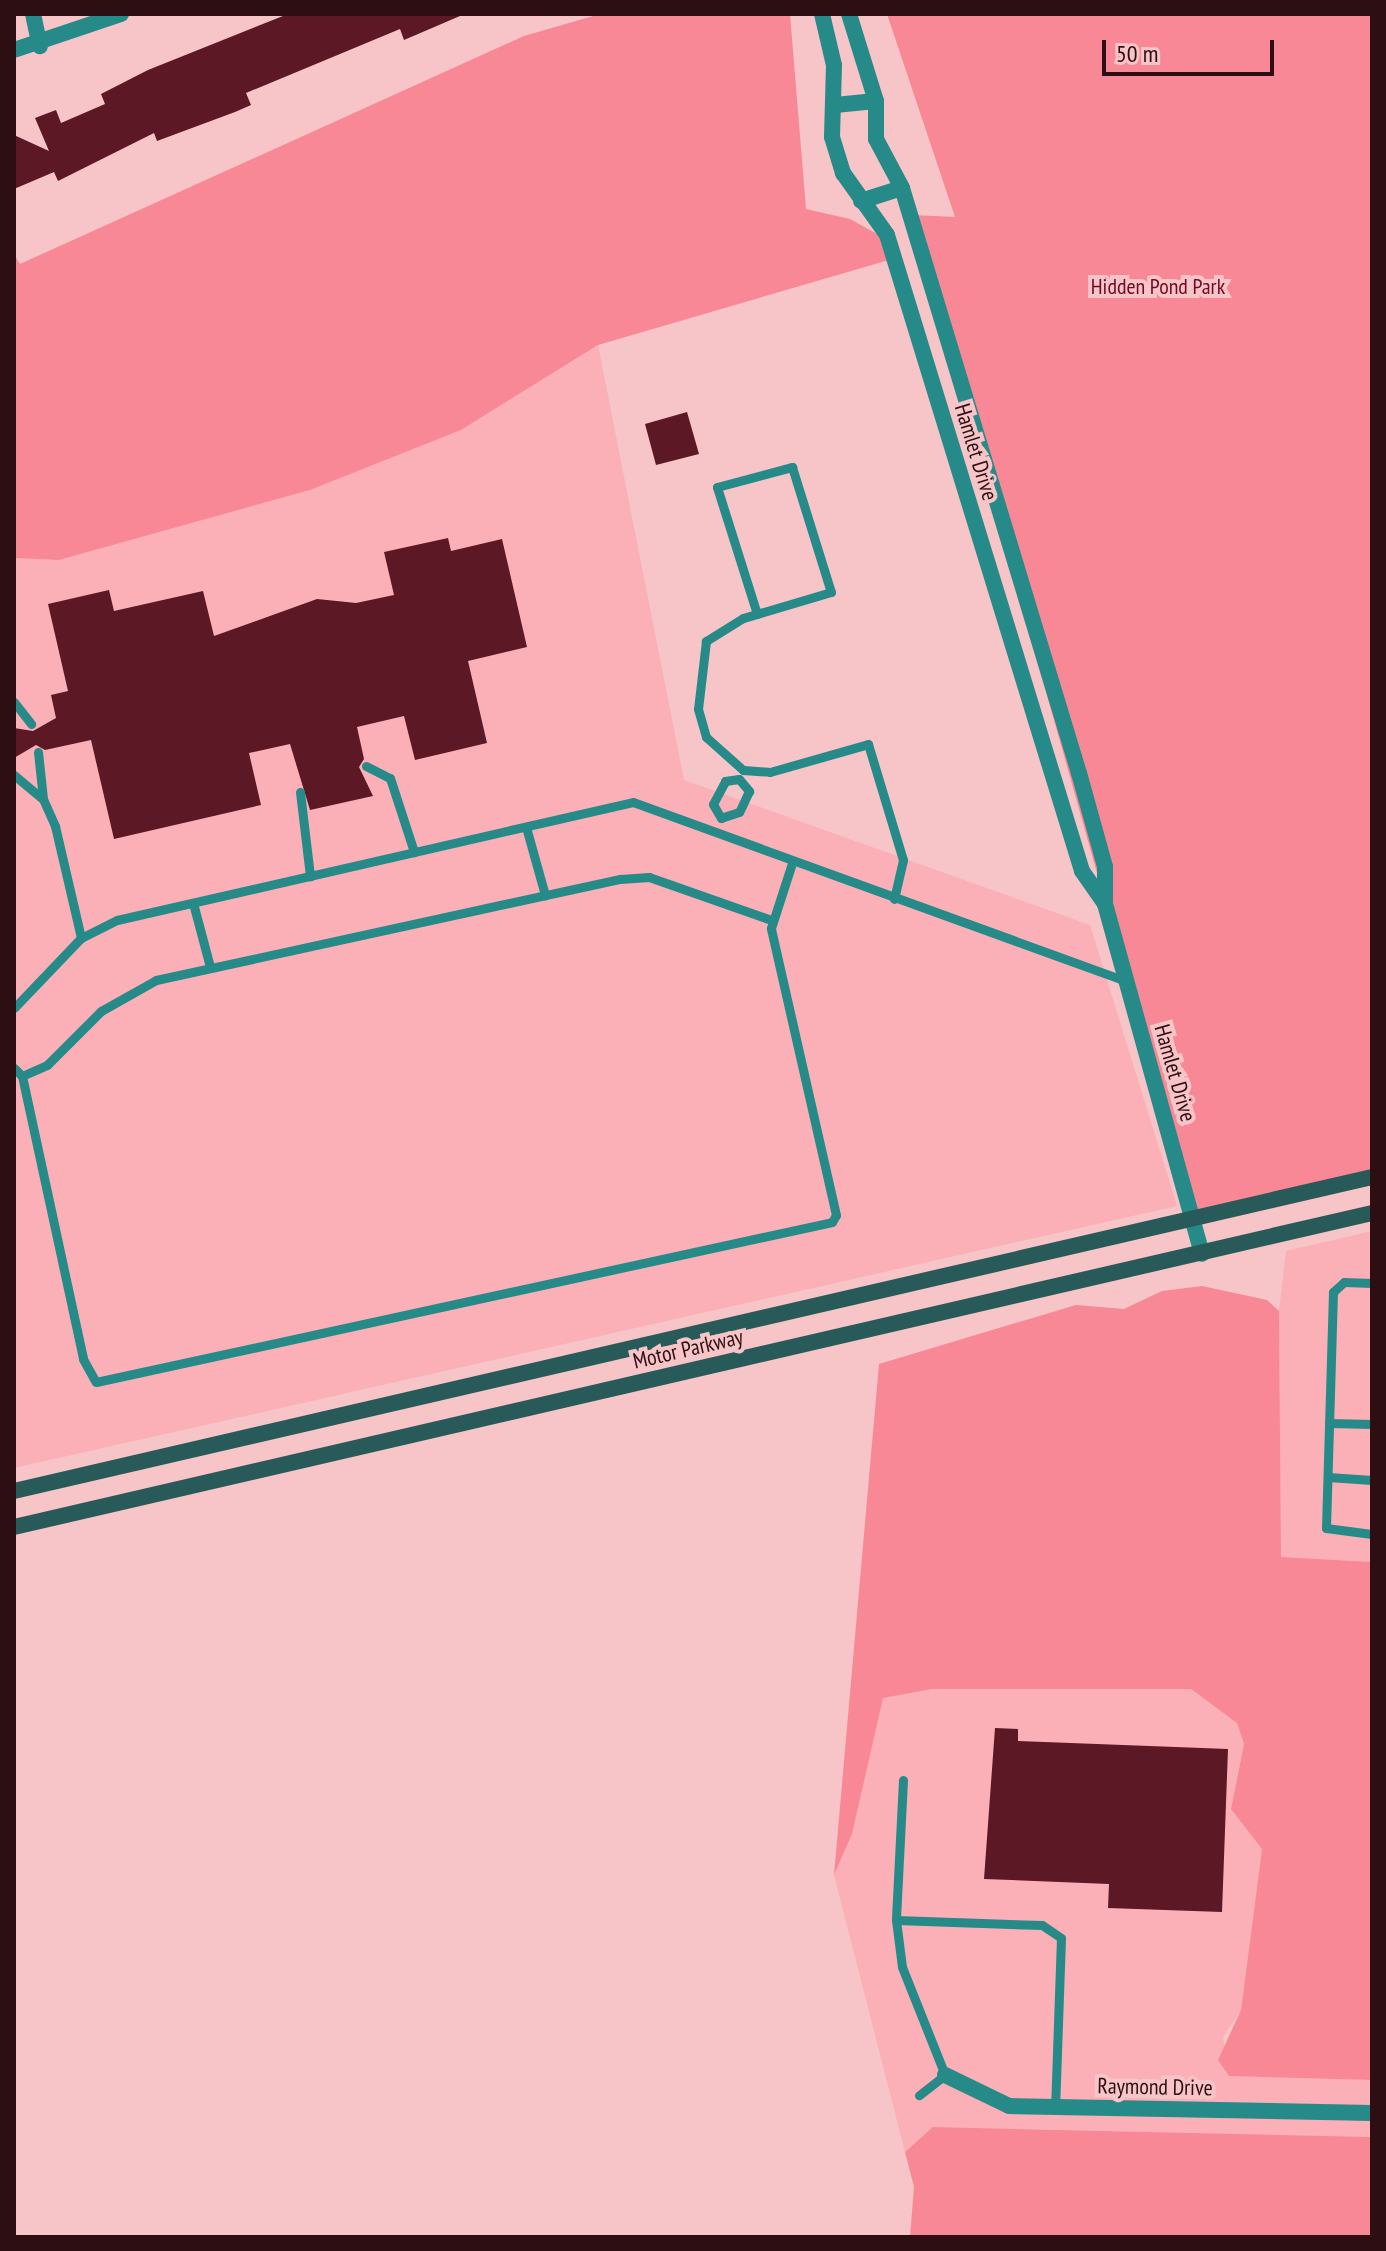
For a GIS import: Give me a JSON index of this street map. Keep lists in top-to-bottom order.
{
  "streets": {
    "main road": ["Motor Parkway"],
    "street": ["Hamlet Drive", "Raymond Drive"]
  },
  "crossings": [
    ["Hamlet Drive", "Motor Parkway"]
  ],
  "parks": ["Hidden Pond Park"],
  "scale_bar": "50 m"
}
